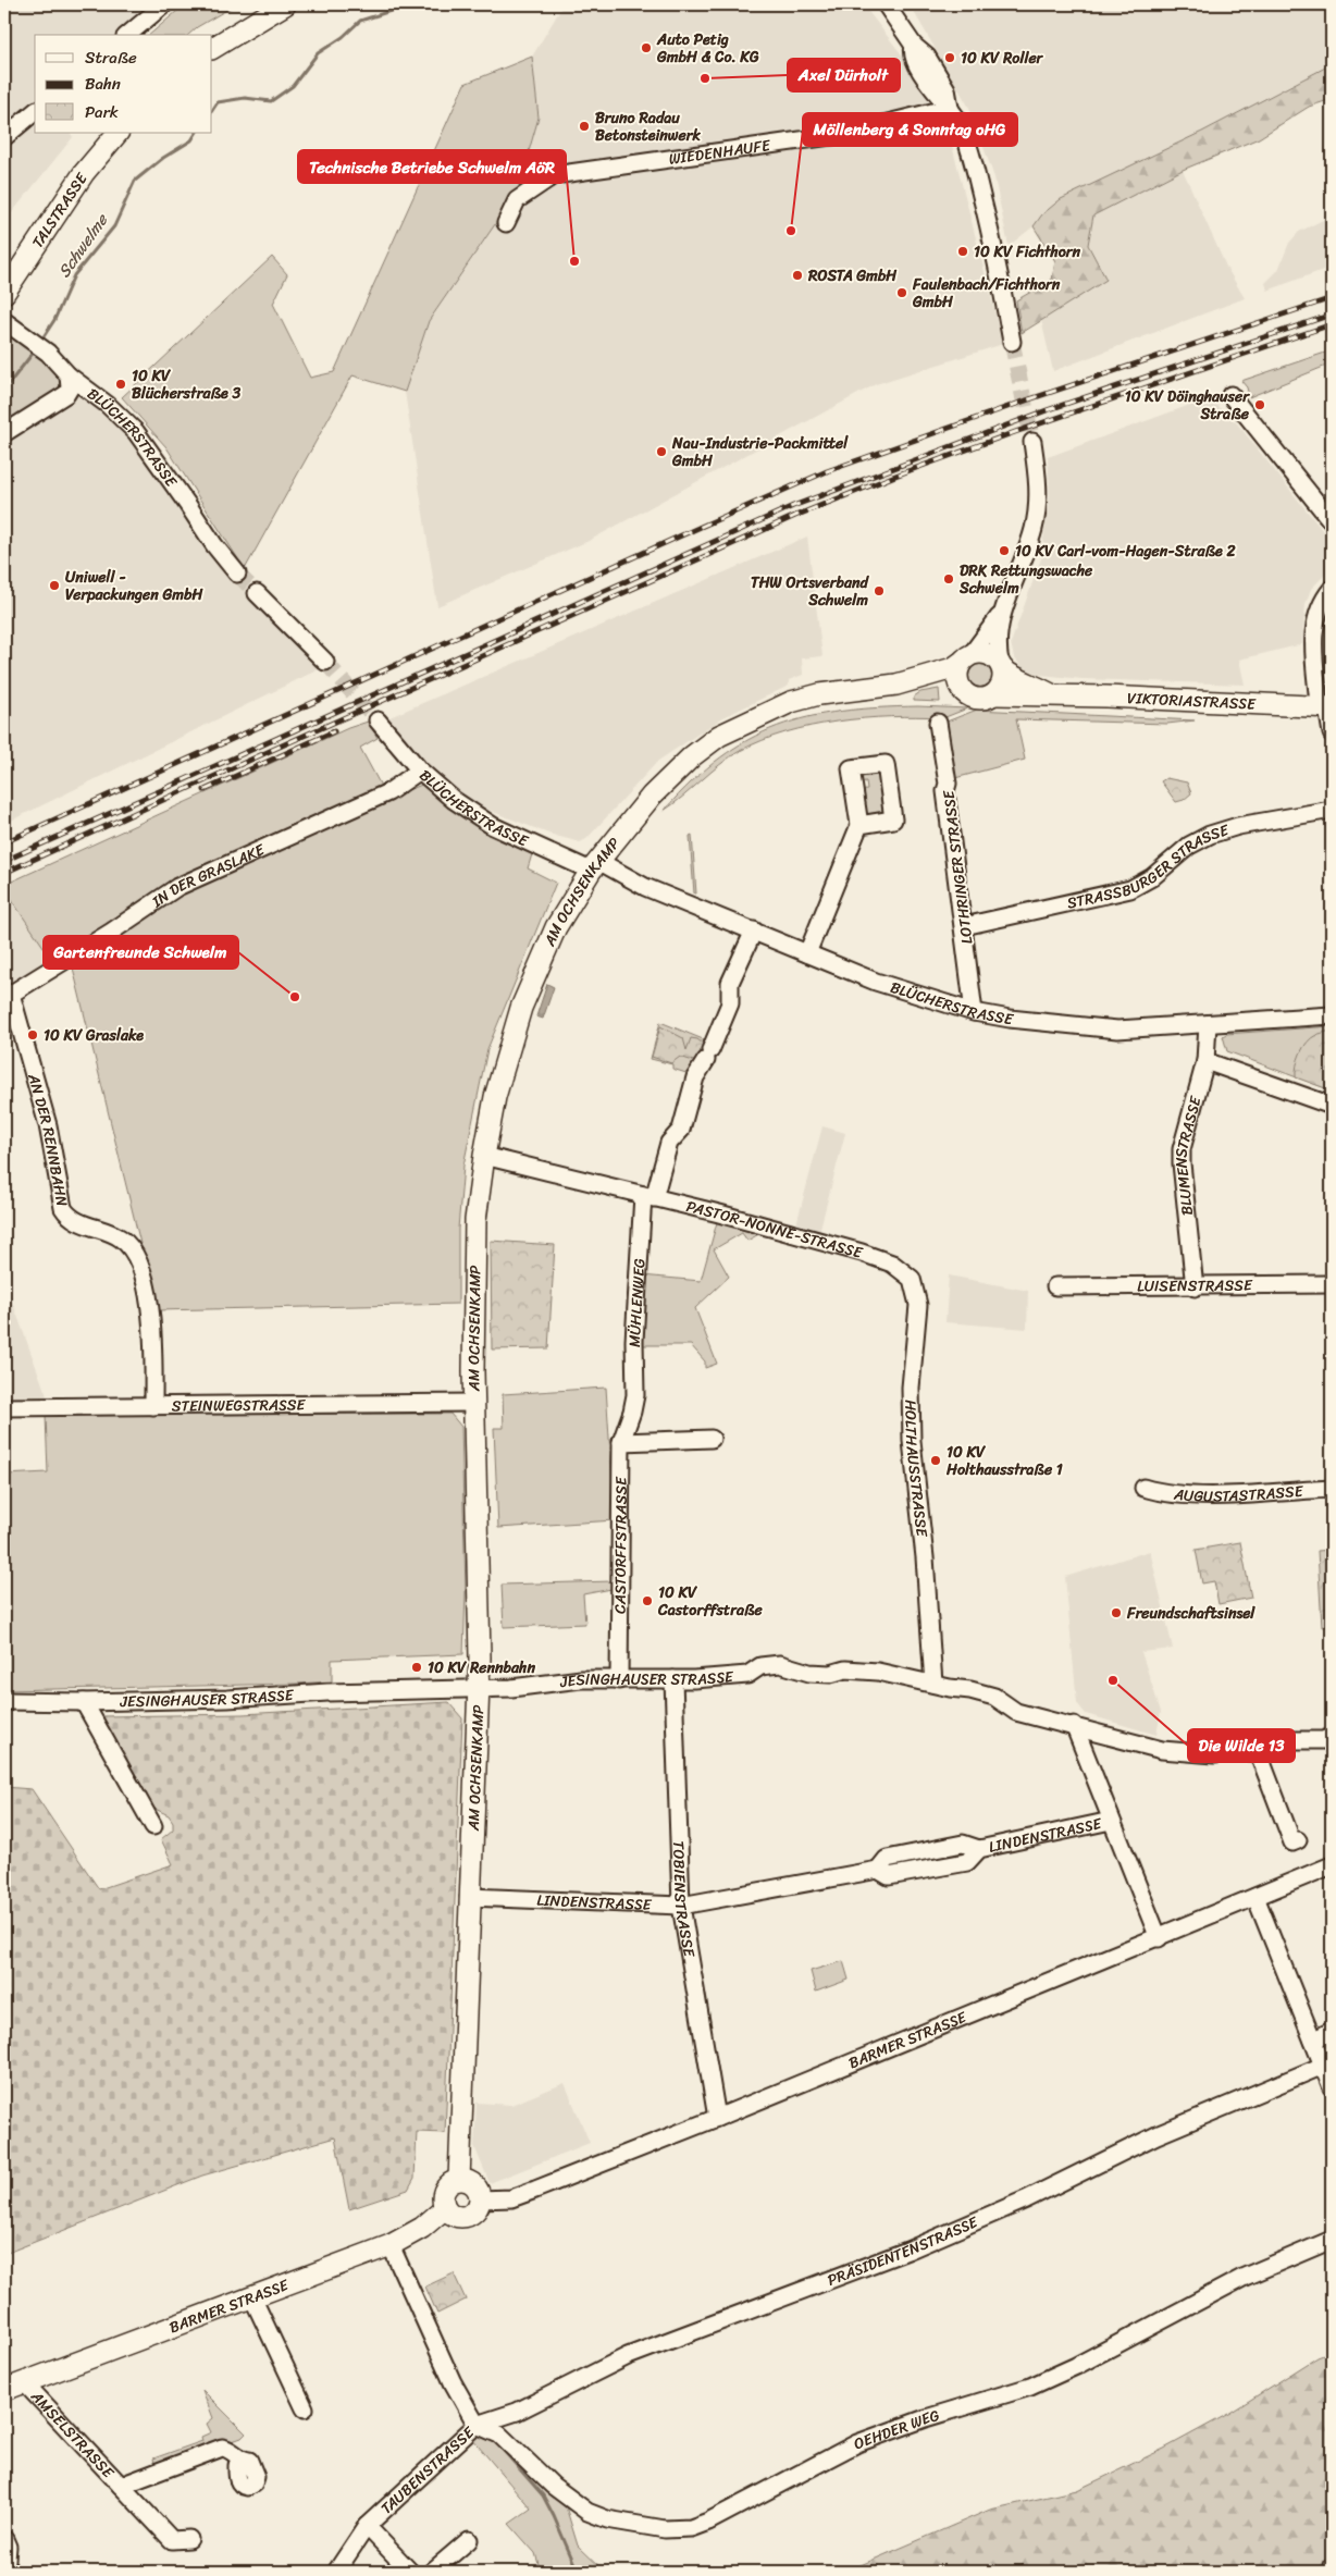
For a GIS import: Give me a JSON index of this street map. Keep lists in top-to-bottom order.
{
  "streets": {
    "main road": [
      "TALSTRASSE",
      "VIKTORIASTRASSE",
      "AM OCHSENKAMP",
      "BARMER STRASSE"
    ],
    "street": [
      "WIEDENHAUFE",
      "BLÜCHERSTRASSE",
      "STRASSBURGER STRASSE",
      "LOTHRINGER STRASSE",
      "IN DER GRASLAKE",
      "AN DER RENNBAHN",
      "BLUMENSTRASSE",
      "PASTOR-NONNE-STRASSE",
      "LUISENSTRASSE",
      "MÜHLENWEG",
      "STEINWEGSTRASSE",
      "HOLTHAUSSTRASSE",
      "AUGUSTASTRASSE",
      "CASTORFFSTRASSE",
      "JESINGHAUSER STRASSE",
      "LINDENSTRASSE",
      "TOBIENSTRASSE",
      "PRÄSIDENTENSTRASSE",
      "OEHDER WEG",
      "AMSELSTRASSE",
      "TAUBENSTRASSE"
    ]
  },
  "crossings": [
    ["BLÜCHERSTRASSE", "LOTHRINGER STRASSE"],
    ["BLÜCHERSTRASSE", "IN DER GRASLAKE"],
    ["BLÜCHERSTRASSE", "AM OCHSENKAMP"],
    ["BLÜCHERSTRASSE", "BLUMENSTRASSE"],
    ["VIKTORIASTRASSE", "AM OCHSENKAMP"],
    ["STRASSBURGER STRASSE", "LOTHRINGER STRASSE"],
    ["IN DER GRASLAKE", "AN DER RENNBAHN"],
    ["AM OCHSENKAMP", "PASTOR-NONNE-STRASSE"],
    ["AM OCHSENKAMP", "STEINWEGSTRASSE"],
    ["AM OCHSENKAMP", "JESINGHAUSER STRASSE"],
    ["AM OCHSENKAMP", "LINDENSTRASSE"],
    ["AM OCHSENKAMP", "BARMER STRASSE"],
    ["AN DER RENNBAHN", "STEINWEGSTRASSE"],
    ["BLUMENSTRASSE", "LUISENSTRASSE"],
    ["PASTOR-NONNE-STRASSE", "MÜHLENWEG"],
    ["PASTOR-NONNE-STRASSE", "HOLTHAUSSTRASSE"],
    ["MÜHLENWEG", "CASTORFFSTRASSE"],
    ["HOLTHAUSSTRASSE", "JESINGHAUSER STRASSE"],
    ["CASTORFFSTRASSE", "JESINGHAUSER STRASSE"],
    ["JESINGHAUSER STRASSE", "TOBIENSTRASSE"],
    ["LINDENSTRASSE", "TOBIENSTRASSE"],
    ["TOBIENSTRASSE", "BARMER STRASSE"],
    ["BARMER STRASSE", "AMSELSTRASSE"],
    ["BARMER STRASSE", "TAUBENSTRASSE"],
    ["PRÄSIDENTENSTRASSE", "OEHDER WEG"],
    ["PRÄSIDENTENSTRASSE", "TAUBENSTRASSE"],
    ["OEHDER WEG", "TAUBENSTRASSE"]
  ],
  "water": ["Schwelme"],
  "places": [
    "Auto Petig GmbH & Co. KG",
    "10 KV Roller",
    "Axel Dürholt",
    "Bruno Radau Betonsteinwerk",
    "Möllenberg & Sonntag oHG",
    "10 KV Fichthorn",
    "Technische Betriebe Schwelm AöR",
    "ROSTA GmbH",
    "Faulenbach/Fichthorn GmbH",
    "10 KV Blücherstraße 3",
    "10 KV Döinghauser Straße",
    "Nau-Industrie-Packmittel GmbH",
    "10 KV Carl-vom-Hagen-Straße 2",
    "DRK Rettungswache Schwelm",
    "Uniwell - Verpackungen GmbH",
    "THW Ortsverband Schwelm",
    "Gartenfreunde Schwelm",
    "10 KV Graslake",
    "10 KV Holthausstraße 1",
    "10 KV Castorffstraße",
    "Freundschaftsinsel",
    "10 KV Rennbahn",
    "Die Wilde 13"
  ],
  "legend": ["Straße", "Bahn", "Park"]
}
